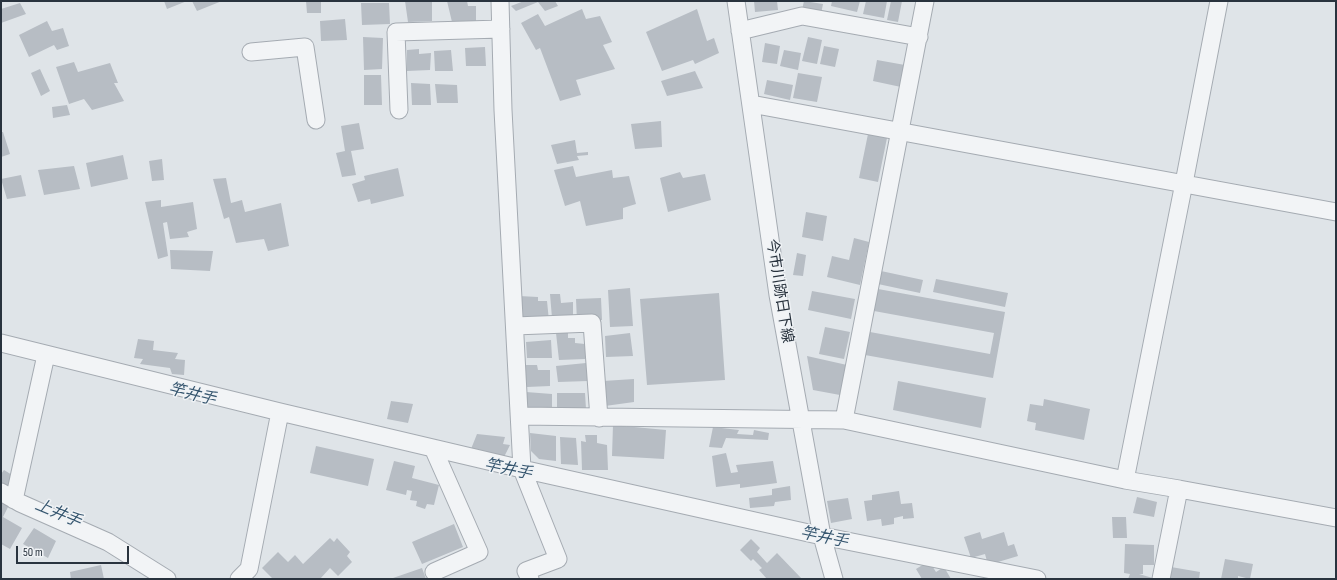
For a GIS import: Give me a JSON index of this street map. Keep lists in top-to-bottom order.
{
  "streets": {
    "street": ["今市川跡日下線"]
  },
  "water": ["竿井手", "上井手"],
  "scale_bar": "50 m"
}
